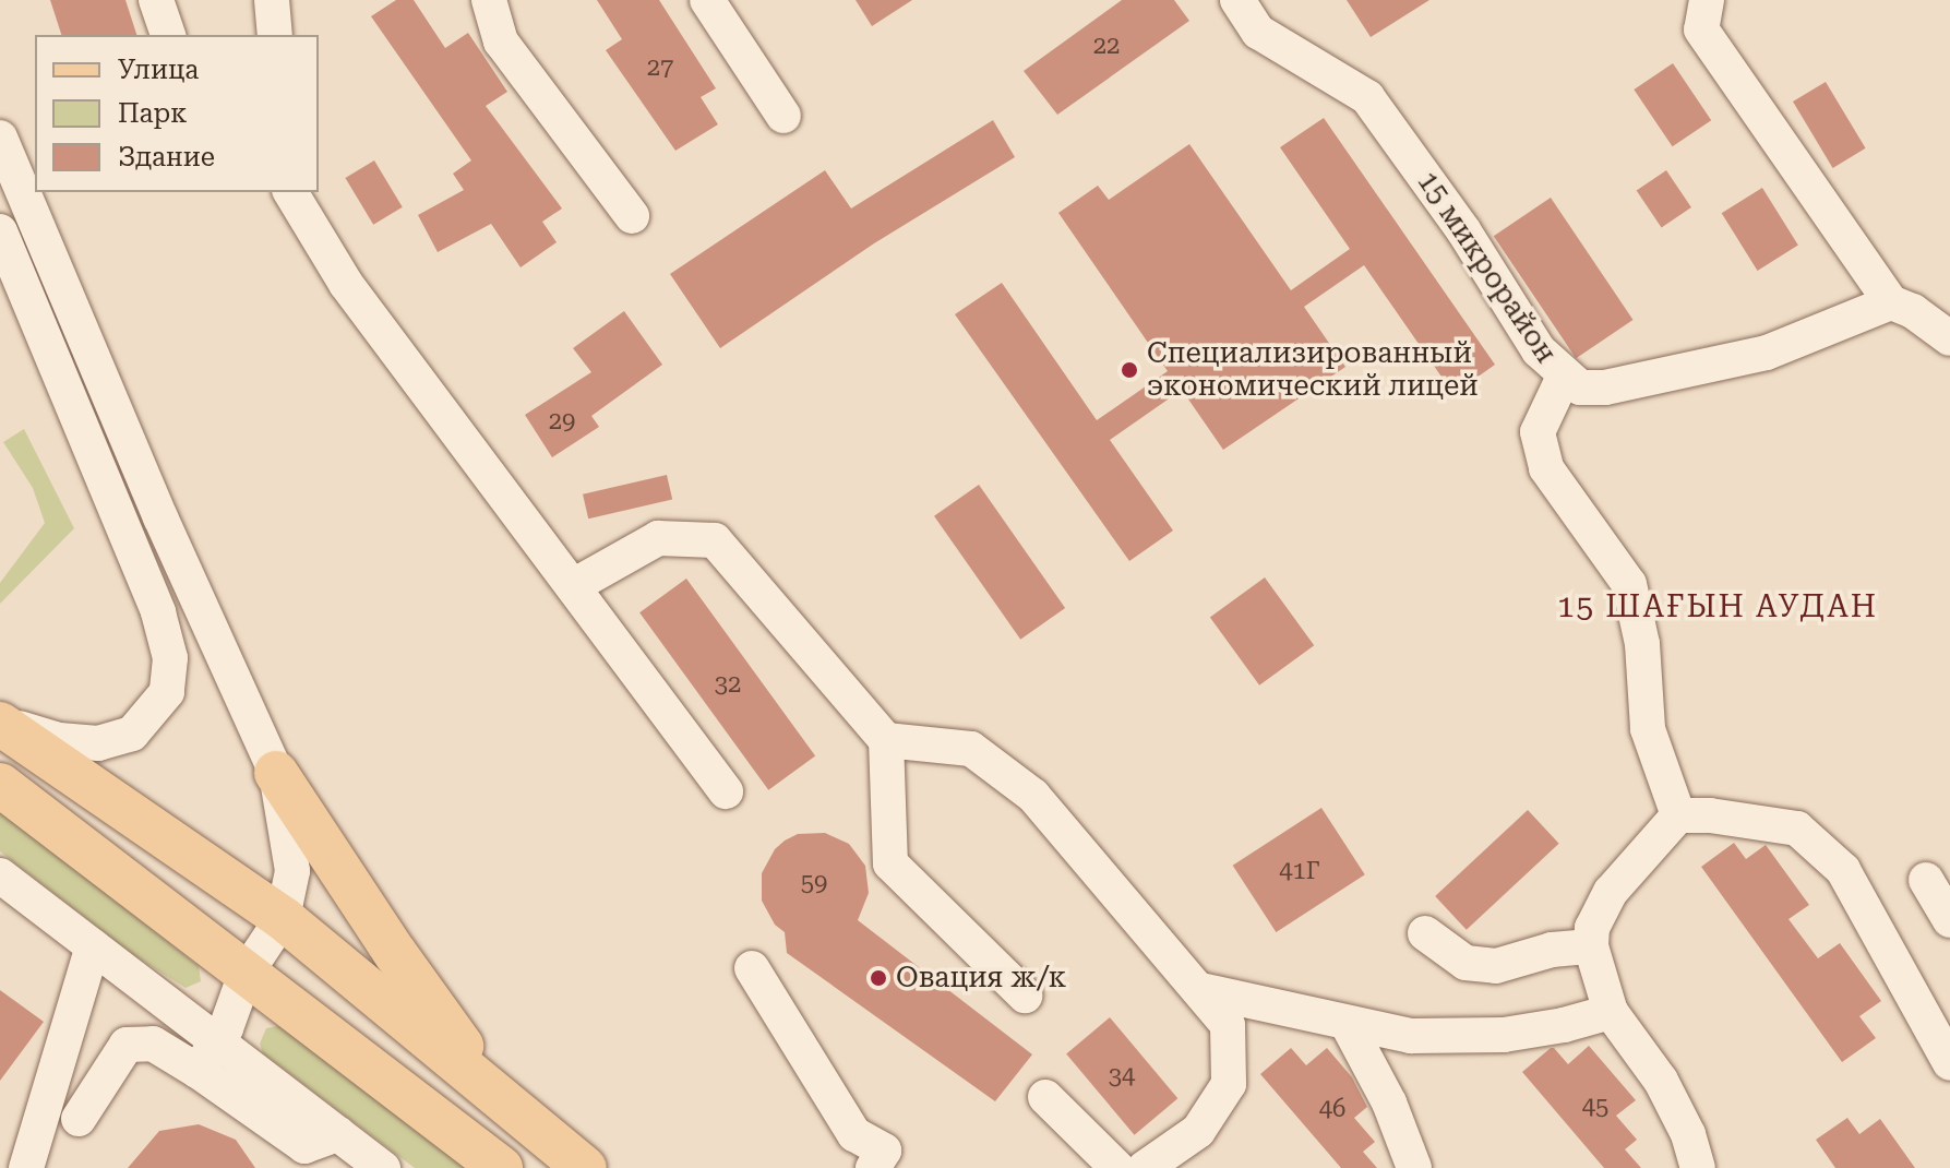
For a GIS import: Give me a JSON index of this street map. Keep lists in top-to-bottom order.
{
  "streets": {
    "street": ["15 микрорайон"]
  },
  "districts": ["15 ШАҒЫН АУДАН"],
  "places": ["Специализированный экономический лицей", "Овация ж/к"],
  "house_numbers": [
    "22",
    "27",
    "29",
    "32",
    "41Г",
    "59",
    "34",
    "45",
    "46"
  ],
  "legend": ["Улица", "Парк", "Здание"]
}
